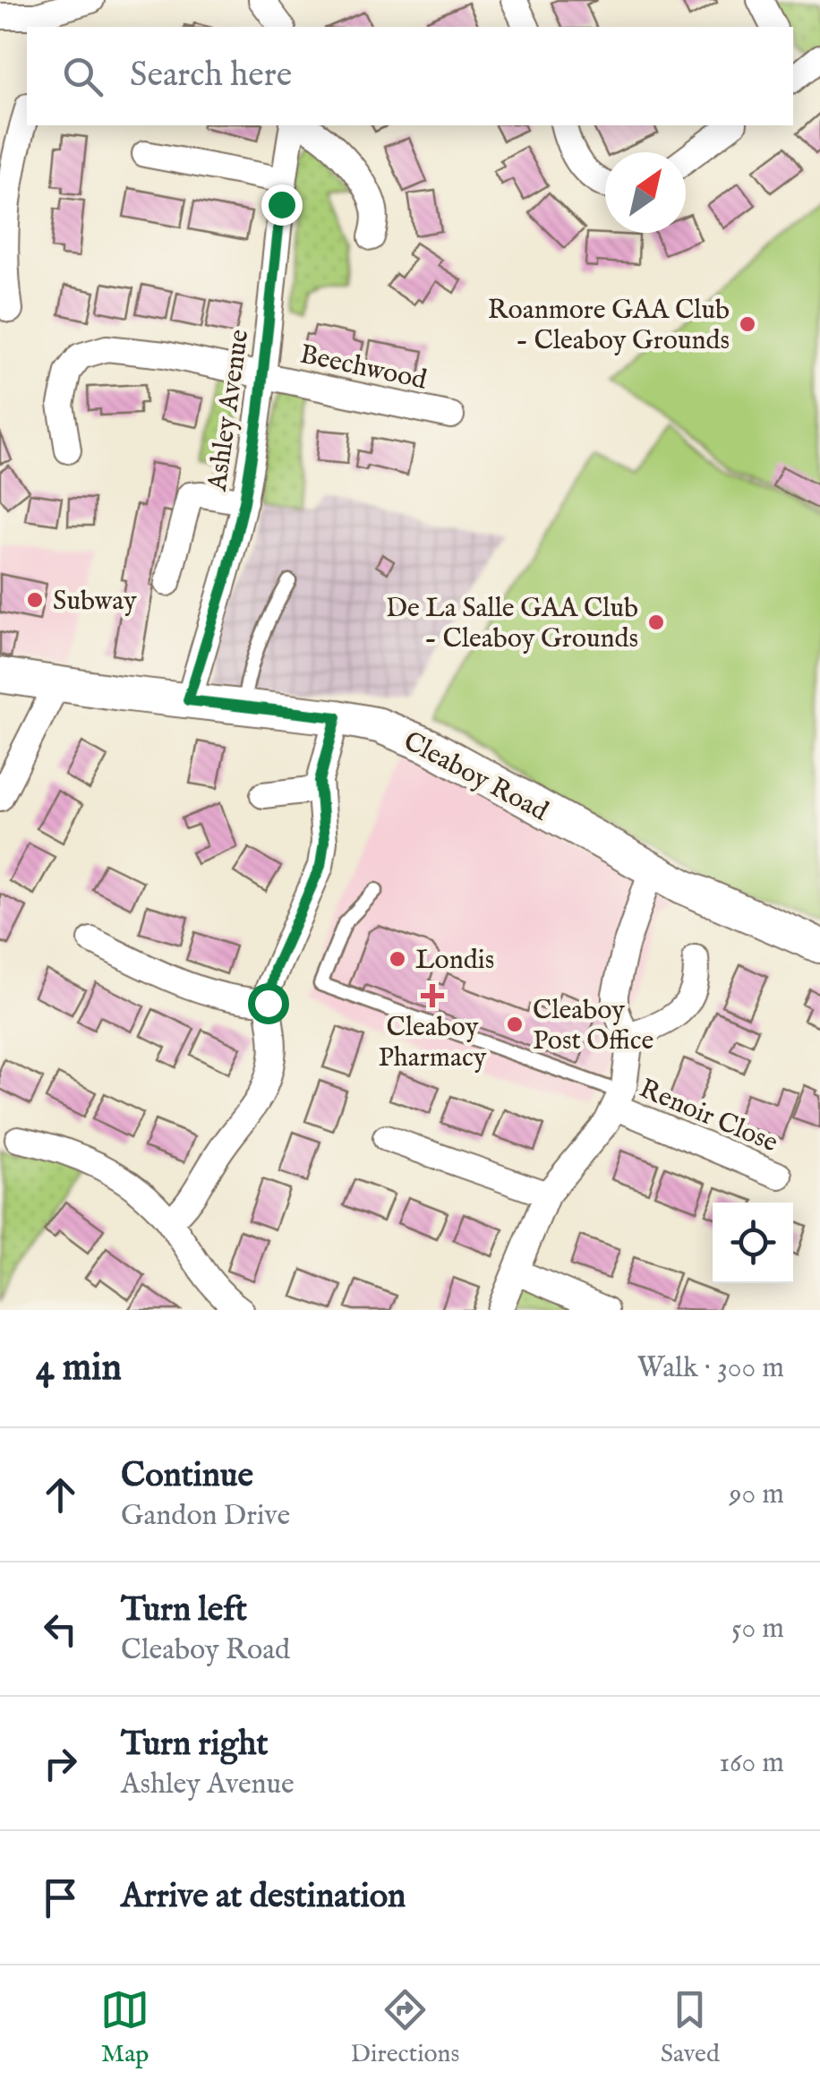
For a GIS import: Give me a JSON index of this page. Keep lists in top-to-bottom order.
{
  "streets": {
    "street": [
      "Beechwood",
      "Ashley Avenue",
      "Cleaboy Road",
      "Renoir Close"
    ]
  },
  "crossings": [
    ["Beechwood", "Ashley Avenue"],
    ["Ashley Avenue", "Cleaboy Road"]
  ],
  "places": {
    "other": [
      "Roanmore GAA Club - Cleaboy Grounds",
      "Subway",
      "De La Salle GAA Club - Cleaboy Grounds",
      "Londis",
      "Cleaboy Post Office"
    ],
    "health": ["Cleaboy Pharmacy"]
  },
  "north": "top right",
  "page": {
    "search": "Search here",
    "heading": ["4 min", "Walk · 300 m"],
    "list": [
      ["Continue", "Gandon Drive", "90 m"],
      ["Turn left", "Cleaboy Road", "50 m"],
      ["Turn right", "Ashley Avenue", "160 m"],
      "Arrive at destination"
    ],
    "nav": ["Map", "Directions", "Saved"]
  }
}
